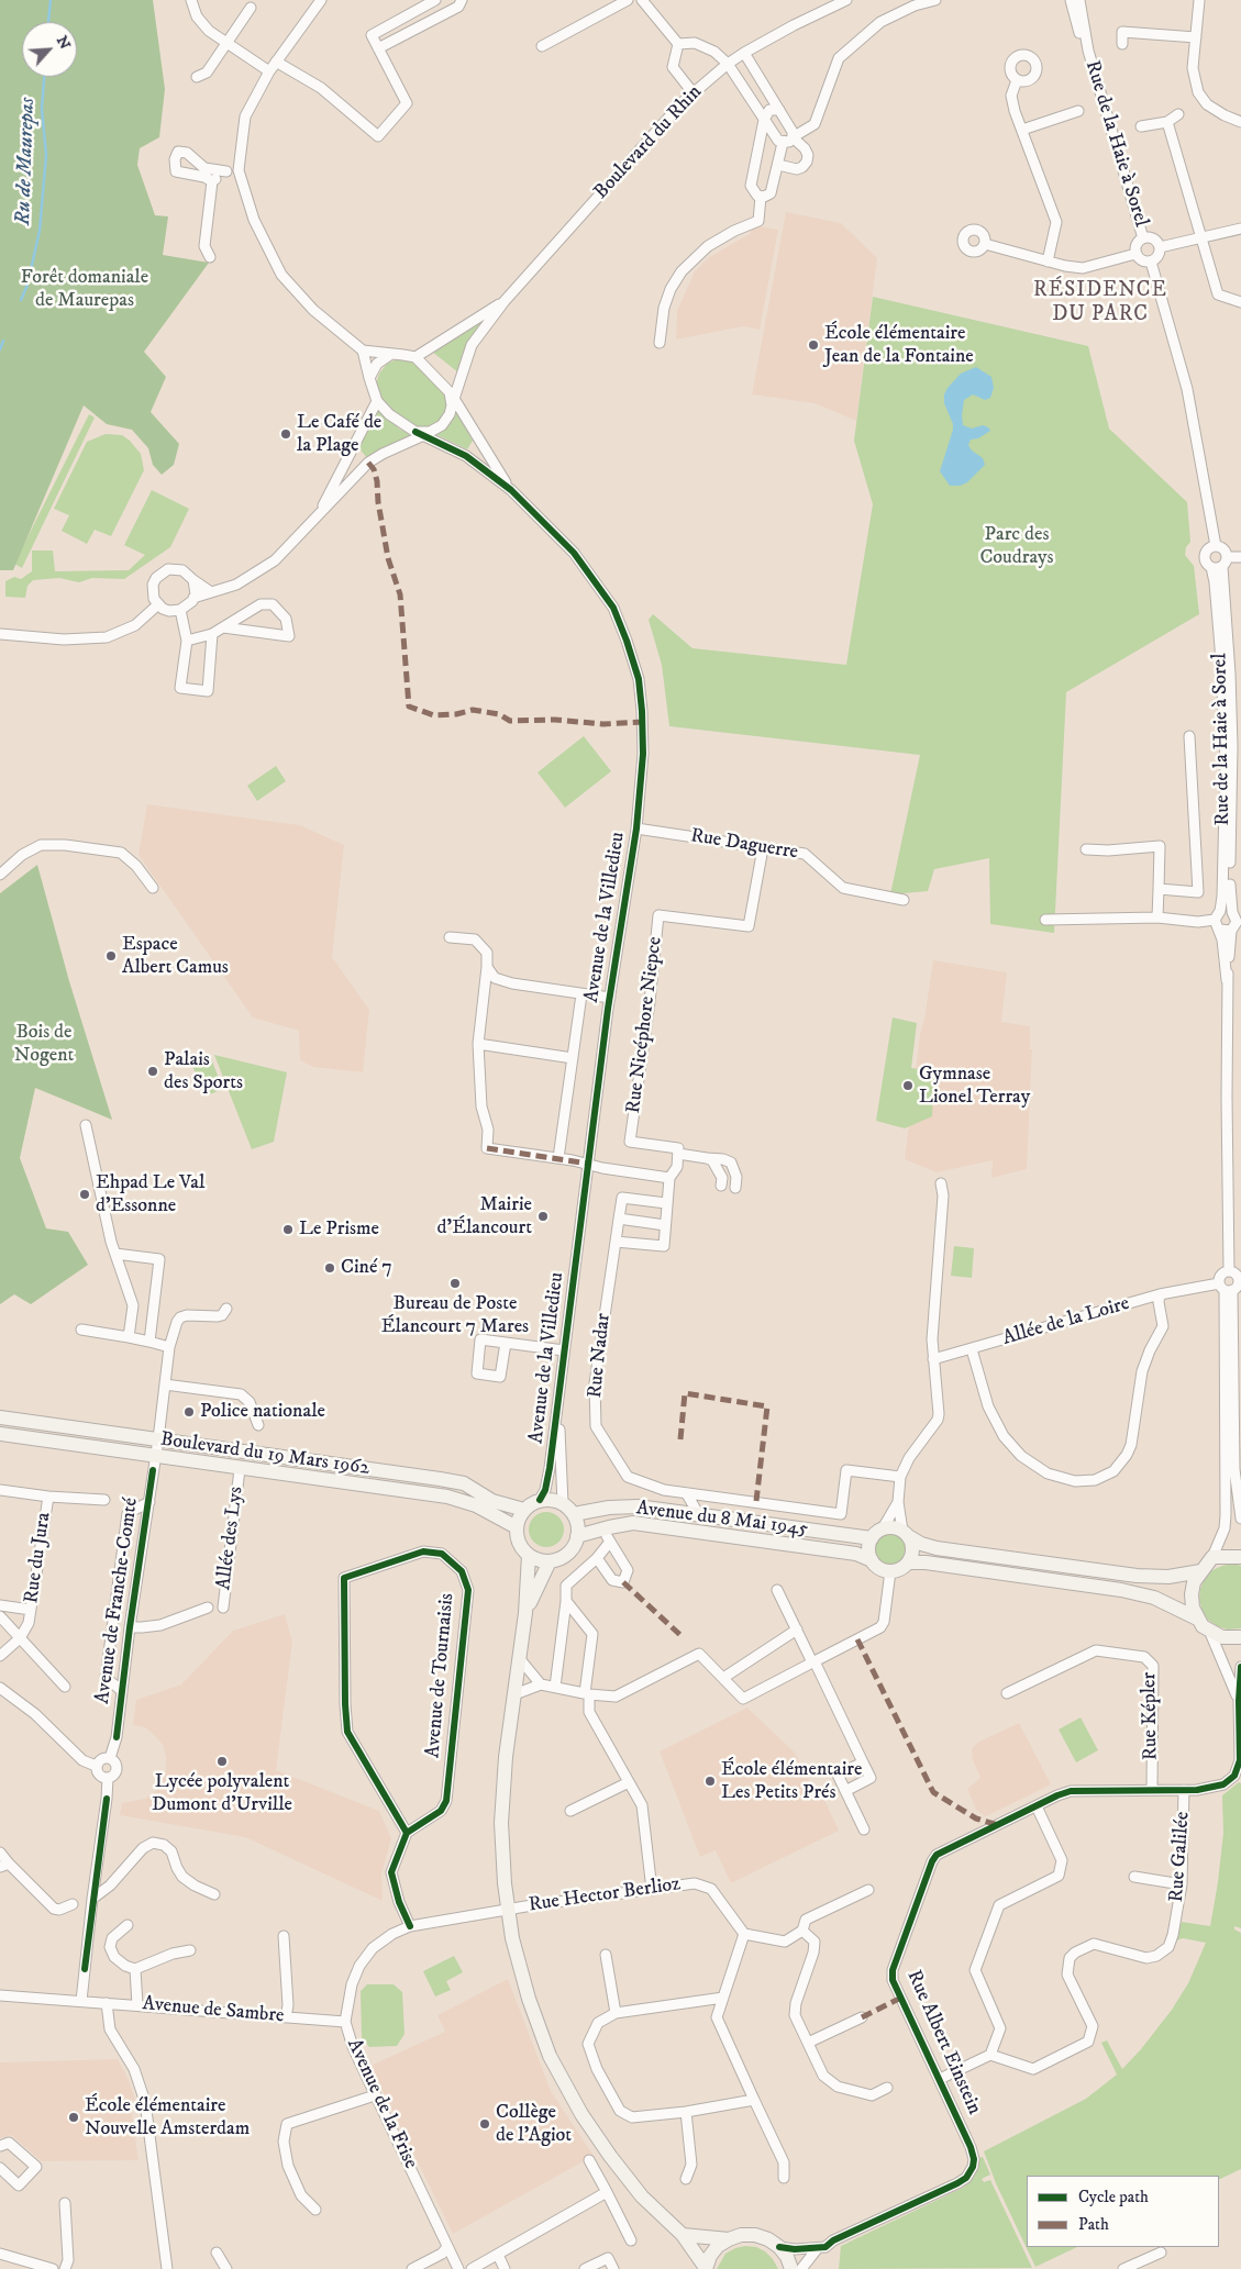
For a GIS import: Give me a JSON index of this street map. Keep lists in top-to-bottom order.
{
  "streets": {
    "street": [
      "Boulevard du Rhin",
      "Rue de la Haie à Sorel",
      "Rue Daguerre",
      "Avenue de la Villedieu",
      "Rue Nicéphore Niepce",
      "Allée de la Loire",
      "Rue Nadar",
      "Boulevard du 19 Mars 1962",
      "Avenue du 8 Mai 1945",
      "Allée des Lys",
      "Rue du Jura",
      "Avenue de Franche-Comté",
      "Avenue de Tournaisis",
      "Rue Képler",
      "Rue Galilée",
      "Rue Hector Berlioz",
      "Avenue de Sambre",
      "Rue Albert Einstein",
      "Avenue de la Frise"
    ]
  },
  "crossings": [
    ["Boulevard du Rhin", "Avenue de la Villedieu"],
    ["Rue Daguerre", "Avenue de la Villedieu"],
    ["Rue Daguerre", "Rue Nicéphore Niepce"],
    ["Avenue de la Villedieu", "Boulevard du 19 Mars 1962"],
    ["Avenue de la Villedieu", "Avenue du 8 Mai 1945"],
    ["Boulevard du 19 Mars 1962", "Avenue du 8 Mai 1945"],
    ["Boulevard du 19 Mars 1962", "Allée des Lys"],
    ["Boulevard du 19 Mars 1962", "Avenue de Franche-Comté"],
    ["Rue Képler", "Rue Albert Einstein"],
    ["Rue Galilée", "Rue Albert Einstein"],
    ["Rue Hector Berlioz", "Avenue de la Frise"],
    ["Avenue de Sambre", "Avenue de la Frise"]
  ],
  "districts": ["RÉSIDENCE DU PARC"],
  "water": ["Ru de Maurepas"],
  "parks": ["Forêt domaniale de Maurepas", "Parc des Coudrays", "Bois de Nogent"],
  "places": [
    "École élémentaire Jean de la Fontaine",
    "Le Café de la Plage",
    "Espace Albert Camus",
    "Palais des Sports",
    "Gymnase Lionel Terray",
    "Ehpad Le Val d'Essonne",
    "Mairie d'Élancourt",
    "Le Prisme",
    "Ciné 7",
    "Bureau de Poste Élancourt 7 Mares",
    "Police nationale",
    "Lycée polyvalent Dumont d'Urville",
    "École élémentaire Les Petits Prés",
    "École élémentaire Nouvelle Amsterdam",
    "Collège de l'Agiot"
  ],
  "legend": ["Cycle path", "Path"],
  "north": "top right"
}
